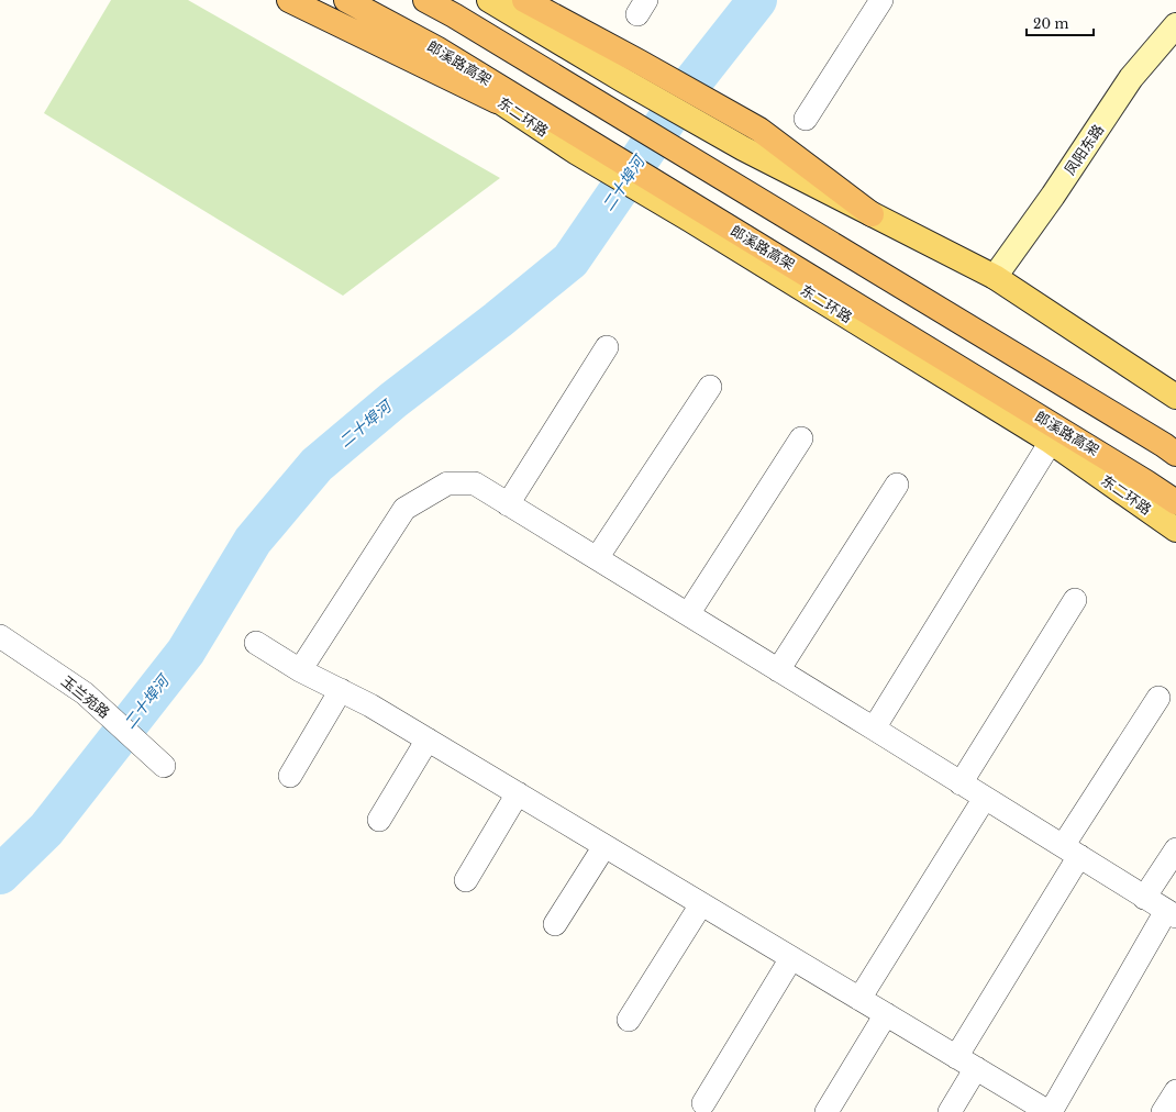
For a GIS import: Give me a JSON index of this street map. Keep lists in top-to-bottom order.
{
  "streets": {
    "highway": ["郎溪路高架"],
    "main road": ["东二环路", "凤阳东路"],
    "street": ["玉兰苑路"]
  },
  "water": ["二十埠河"],
  "scale_bar": "20 m"
}
